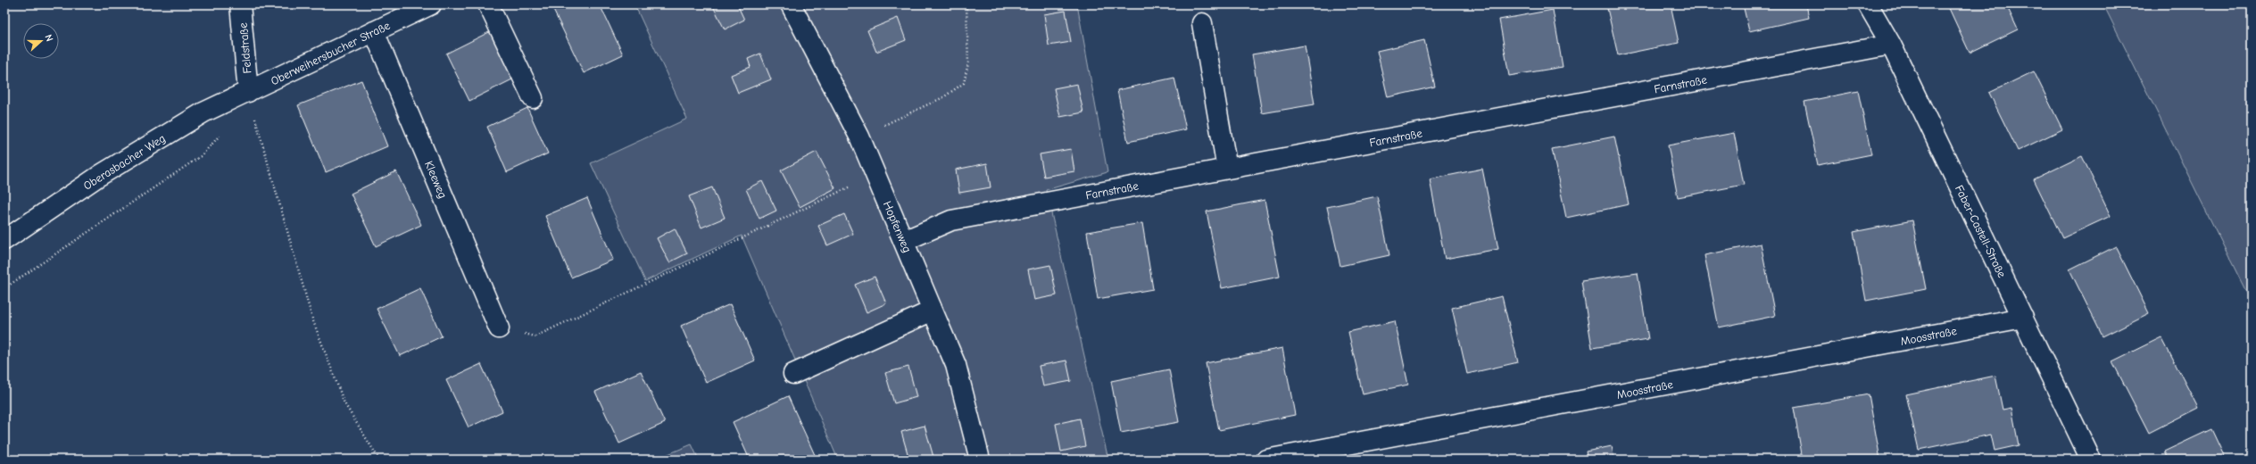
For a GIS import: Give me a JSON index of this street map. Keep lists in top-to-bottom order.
{
  "streets": {
    "street": [
      "Feldstraße",
      "Oberweihersbucher Straße",
      "Farnstraße",
      "Oberasbacher Weg",
      "Kleeweg",
      "Hopfenweg",
      "Faber-Castell-Straße",
      "Moosstraße"
    ]
  },
  "crossings": [
    ["Feldstraße", "Oberweihersbucher Straße"],
    ["Feldstraße", "Oberasbacher Weg"],
    ["Oberweihersbucher Straße", "Oberasbacher Weg"],
    ["Oberweihersbucher Straße", "Kleeweg"],
    ["Farnstraße", "Hopfenweg"],
    ["Farnstraße", "Faber-Castell-Straße"],
    ["Faber-Castell-Straße", "Moosstraße"]
  ],
  "north": "right"
}
